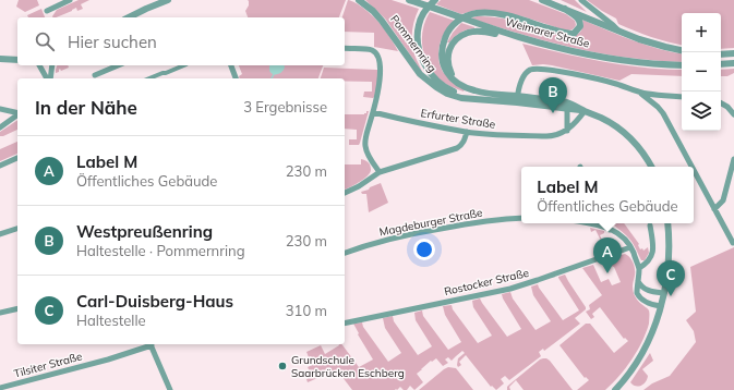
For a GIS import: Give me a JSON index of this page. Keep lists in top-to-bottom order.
{
  "streets": {
    "street": [
      "Weimarer Straße",
      "Pommernring",
      "Erfurter Straße",
      "Magdeburger Straße",
      "Rostocker Straße",
      "Tilsiter Straße"
    ]
  },
  "crossings": [
    ["Weimarer Straße", "Pommernring"]
  ],
  "places": ["Grundschule Saarbrücken Eschberg"],
  "page": {
    "map_buttons": ["+", "−"],
    "search": "Hier suchen",
    "pins": ["B", "A", "C"],
    "heading": ["In der Nähe", "3 Ergebnisse"],
    "list": [
      {
        "mark": "A",
        "name": "Label M",
        "note": "Öffentliches Gebäude",
        "value": "230 m"
      },
      {
        "mark": "B",
        "name": "Westpreußenring",
        "note": "Haltestelle · Pommernring",
        "value": "230 m"
      },
      {
        "mark": "C",
        "name": "Carl-Duisberg-Haus",
        "note": "Haltestelle",
        "value": "310 m"
      }
    ],
    "popup": ["Label M", "Öffentliches Gebäude"]
  }
}
